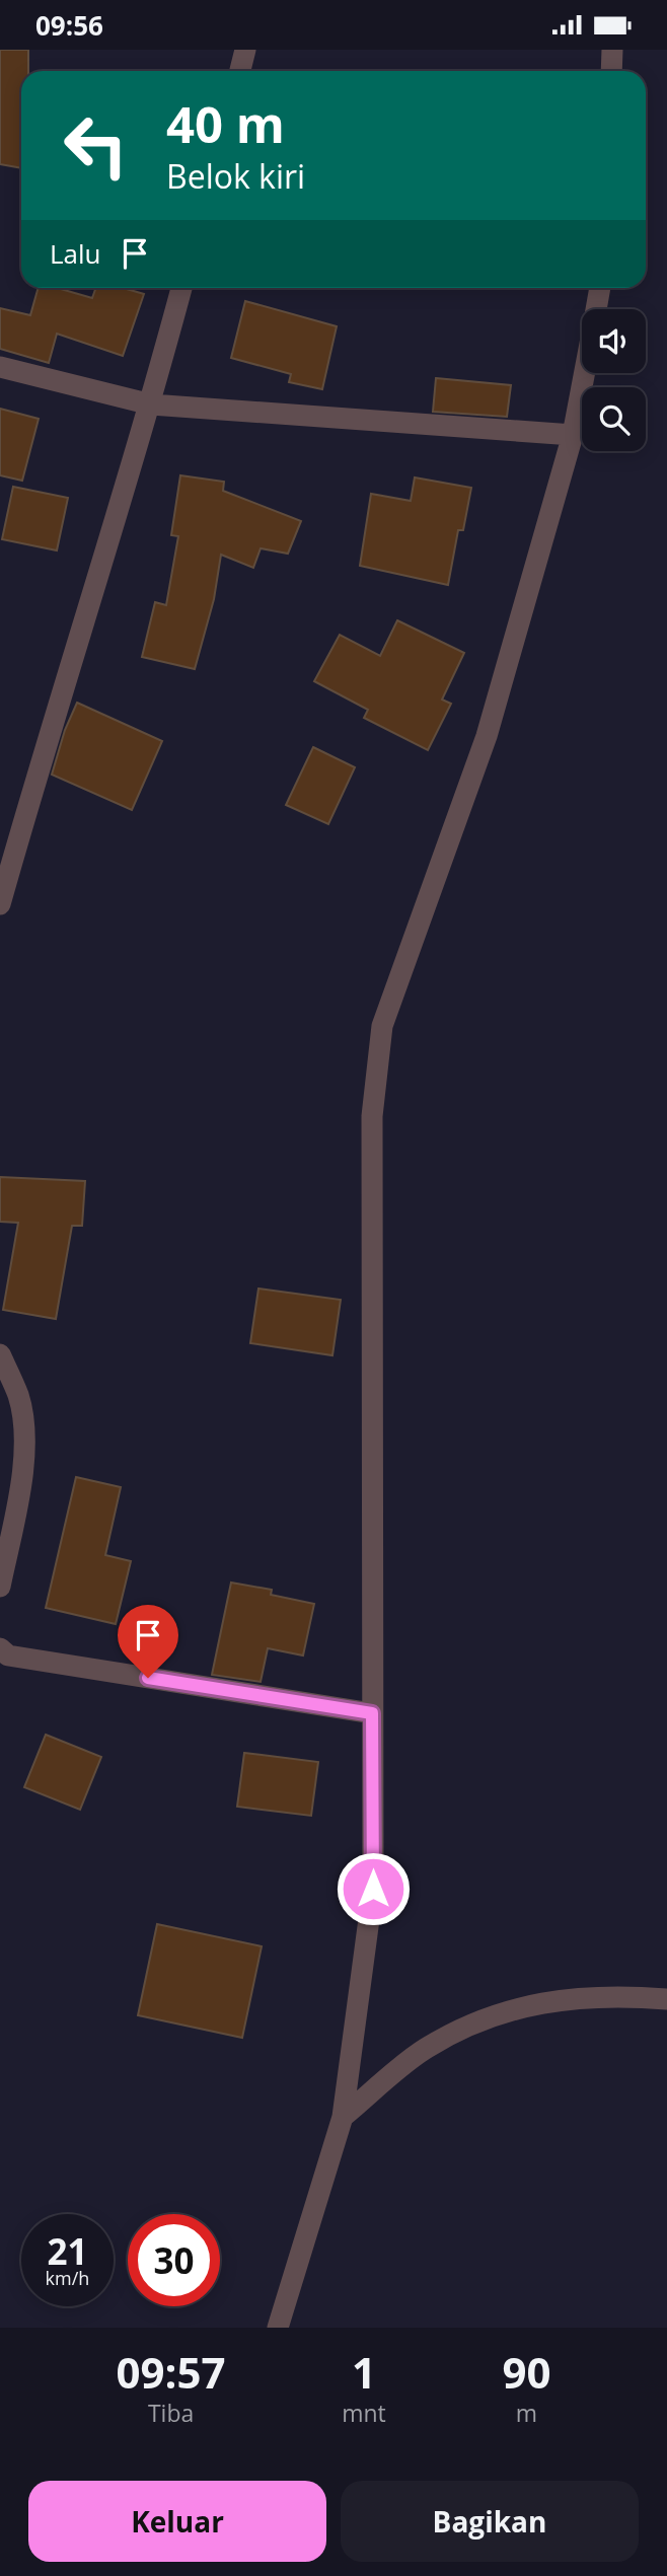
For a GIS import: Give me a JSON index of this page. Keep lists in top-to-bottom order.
{
  "page": {
    "status": "09:56",
    "turn": ["40 m", "Belok kiri"],
    "then": "Lalu",
    "speed": "21 km/h",
    "limit": "30",
    "eta": [
      "09:57",
      "Tiba",
      "1",
      "mnt",
      "90",
      "m"
    ],
    "buttons": ["Keluar", "Bagikan"]
  }
}
